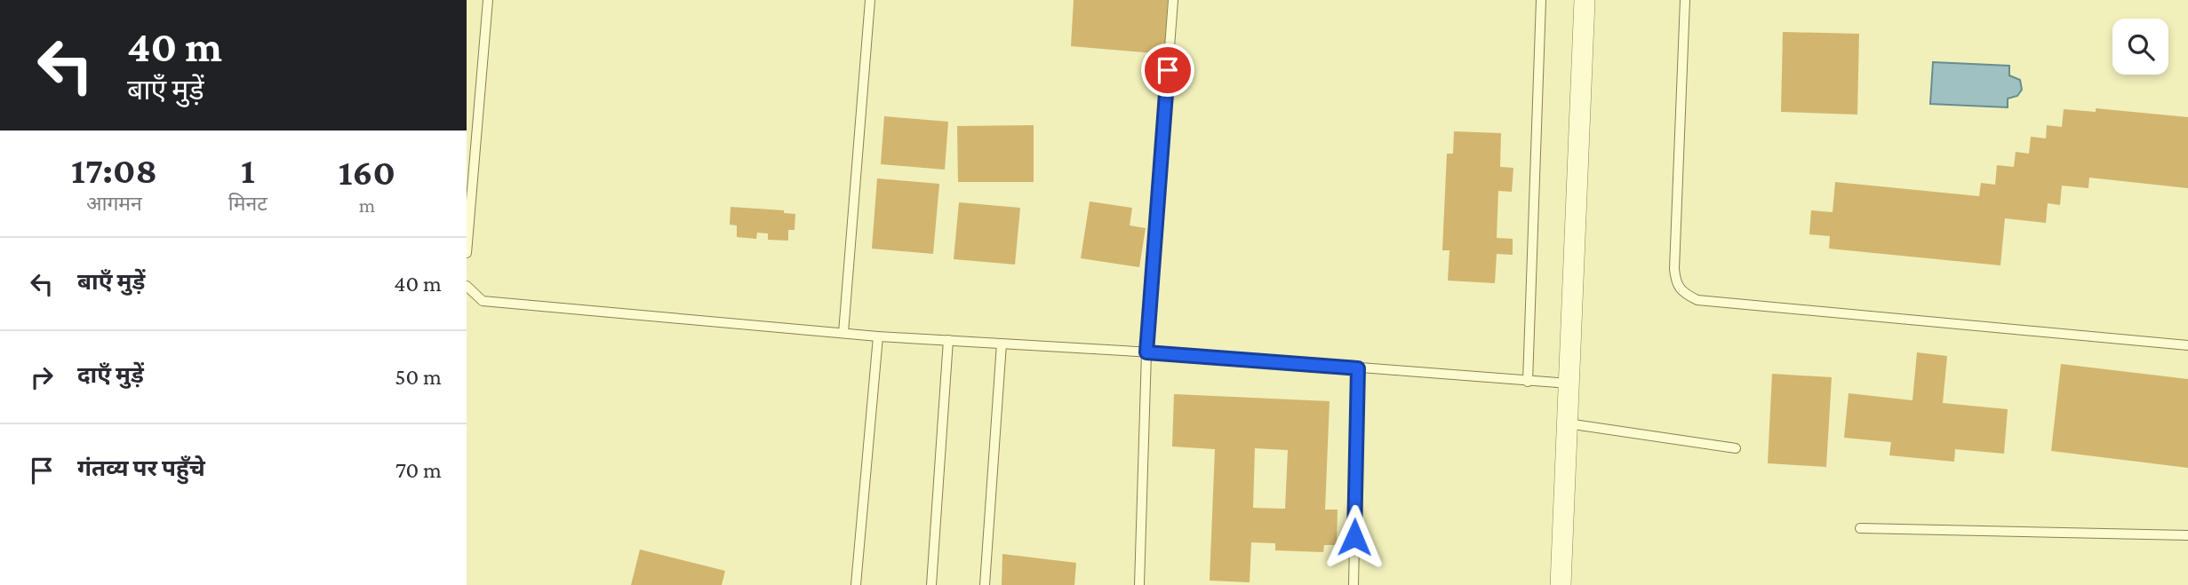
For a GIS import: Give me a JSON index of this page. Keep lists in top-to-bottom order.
{
  "page": {
    "turn": ["40 m", "बाएँ मुड़ें"],
    "eta": [
      "17:08",
      "आगमन",
      "1",
      "मिनट",
      "160",
      "m"
    ],
    "list": [
      {
        "name": "बाएँ मुड़ें",
        "value": "40 m"
      },
      {
        "name": "दाएँ मुड़ें",
        "value": "50 m"
      },
      {
        "name": "गंतव्य पर पहुँचे",
        "value": "70 m"
      }
    ]
  }
}
